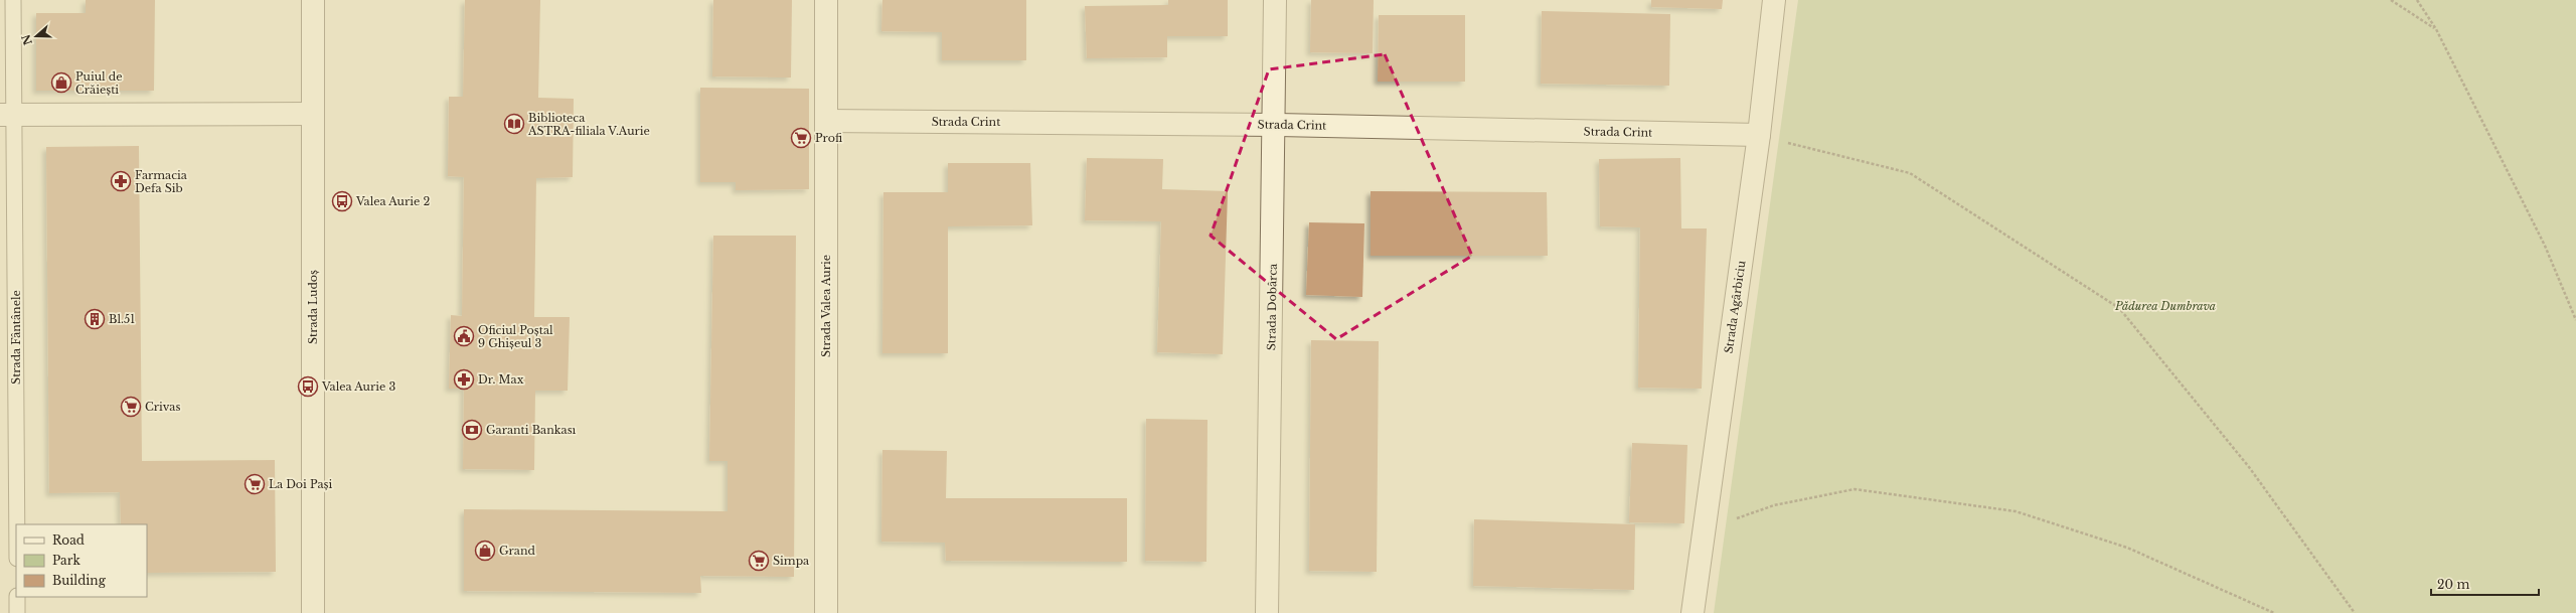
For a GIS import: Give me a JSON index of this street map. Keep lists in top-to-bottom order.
{
  "streets": {
    "street": [
      "Strada Crint",
      "Strada Valea Aurie",
      "Strada Ludoș",
      "Strada Dobârca",
      "Strada Agârbiciu"
    ],
    "lane": ["Strada Fântânele"]
  },
  "crossings": [
    ["Strada Crint", "Strada Valea Aurie"],
    ["Strada Crint", "Strada Dobârca"],
    ["Strada Crint", "Strada Agârbiciu"]
  ],
  "parks": ["Pădurea Dumbrava"],
  "places": {
    "shop": ["Puiul de Crăiești", "Grand"],
    "library": ["Biblioteca ASTRA-filiala V.Aurie"],
    "supermarket": [
      "Profi",
      "Crivas",
      "La Doi Pași",
      "Simpa"
    ],
    "pharmacy": ["Farmacia Defa Sib", "Dr. Max"],
    "bus stop": ["Valea Aurie 2", "Valea Aurie 3"],
    "building": ["Bl.51"],
    "public building": ["Oficiul Poștal 9 Ghișeul 3"],
    "bank": ["Garanti Bankası"]
  },
  "legend": ["Road", "Park", "Building"],
  "scale_bar": "20 m",
  "north": "left"
}
